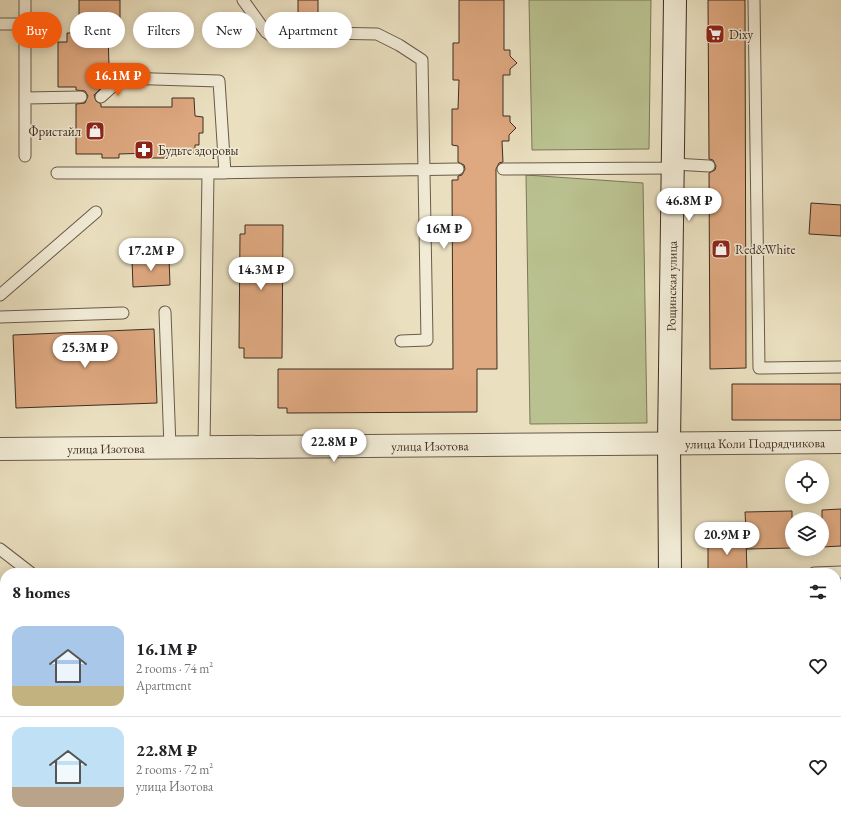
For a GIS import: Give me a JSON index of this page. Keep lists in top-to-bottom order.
{
  "streets": {
    "street": ["Рощинская улица", "улица Коли Подрядчикова", "улица Изотова"]
  },
  "crossings": [
    ["Рощинская улица", "улица Коли Подрядчикова"],
    ["Рощинская улица", "улица Изотова"],
    ["улица Коли Подрядчикова", "улица Изотова"]
  ],
  "places": {
    "supermarket": ["Dixy"],
    "shop": ["Фристайл", "Red&White"],
    "pharmacy": ["Будьте здоровы"]
  },
  "page": {
    "chip": [
      "Buy",
      "Rent",
      "Filters",
      "New",
      "Apartment"
    ],
    "price": [
      "16.1M ₽",
      "46.8M ₽",
      "16M ₽",
      "17.2M ₽",
      "14.3M ₽",
      "25.3M ₽",
      "22.8M ₽",
      "20.9M ₽"
    ],
    "heading": "8 homes",
    "list": [
      {
        "name": "16.1M ₽",
        "note": "2 rooms · 74 m² · Apartment"
      },
      {
        "name": "22.8M ₽",
        "note": "2 rooms · 72 m² · улица Изотова"
      }
    ]
  }
}
